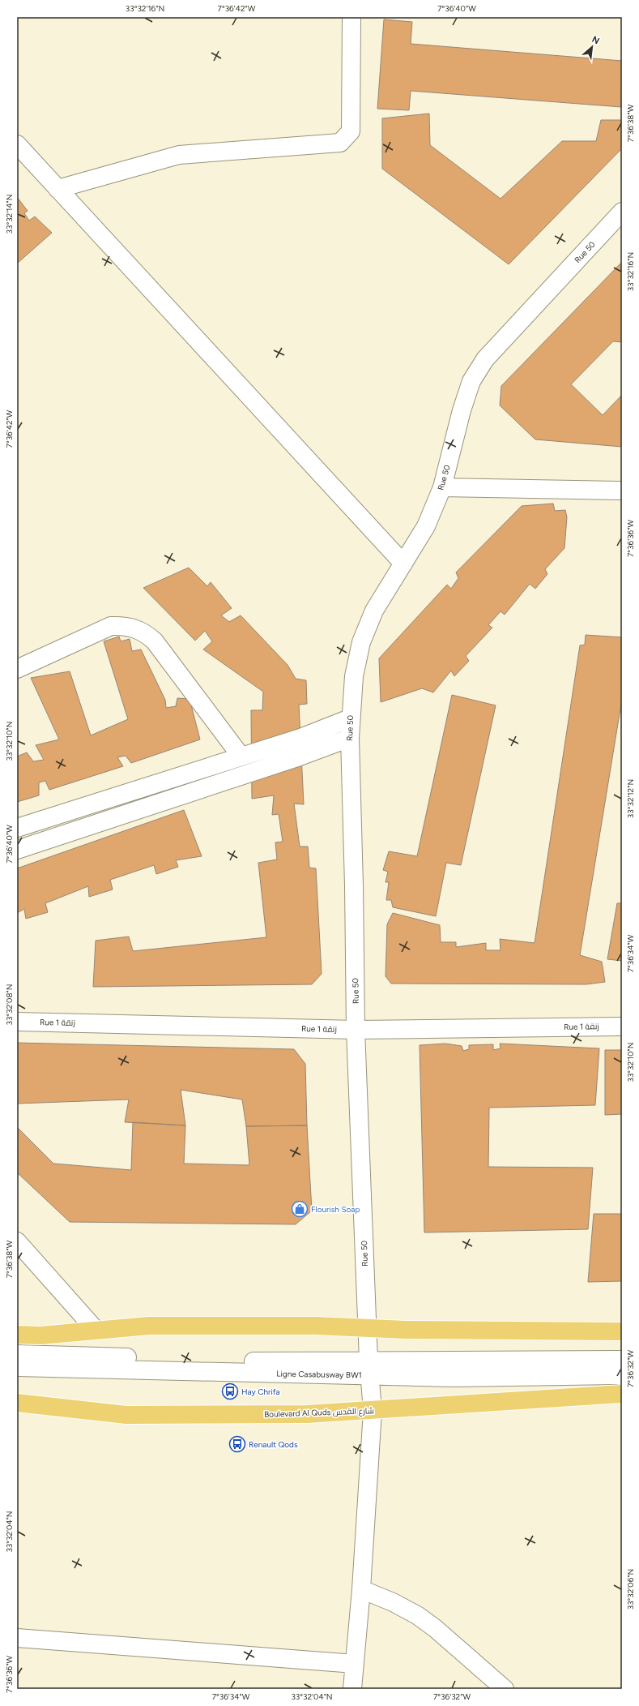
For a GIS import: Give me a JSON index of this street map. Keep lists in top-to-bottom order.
{
  "streets": {
    "main road": ["Boulevard Al Quds شارع القدس"],
    "street": ["Rue 50", "Rue 1 زنقة", "Ligne Casabusway BW1"]
  },
  "crossings": [
    ["Rue 50", "Rue 1 زنقة"],
    ["Rue 50", "Ligne Casabusway BW1"],
    ["Rue 50", "Boulevard Al Quds شارع القدس"]
  ],
  "places": {
    "shop": ["Flourish Soap"],
    "bus stop": ["Hay Chrifa", "Renault Qods"]
  },
  "north": "top right",
  "coordinates": [
    "33°32'16\"N",
    "7°36'42\"W",
    "7°36'40\"W",
    "7°36'38\"W",
    "33°32'14\"N",
    "7°36'36\"W",
    "33°32'10\"N",
    "33°32'12\"N",
    "7°36'34\"W",
    "33°32'08\"N",
    "7°36'32\"W",
    "33°32'04\"N",
    "33°32'06\"N"
  ]
}
